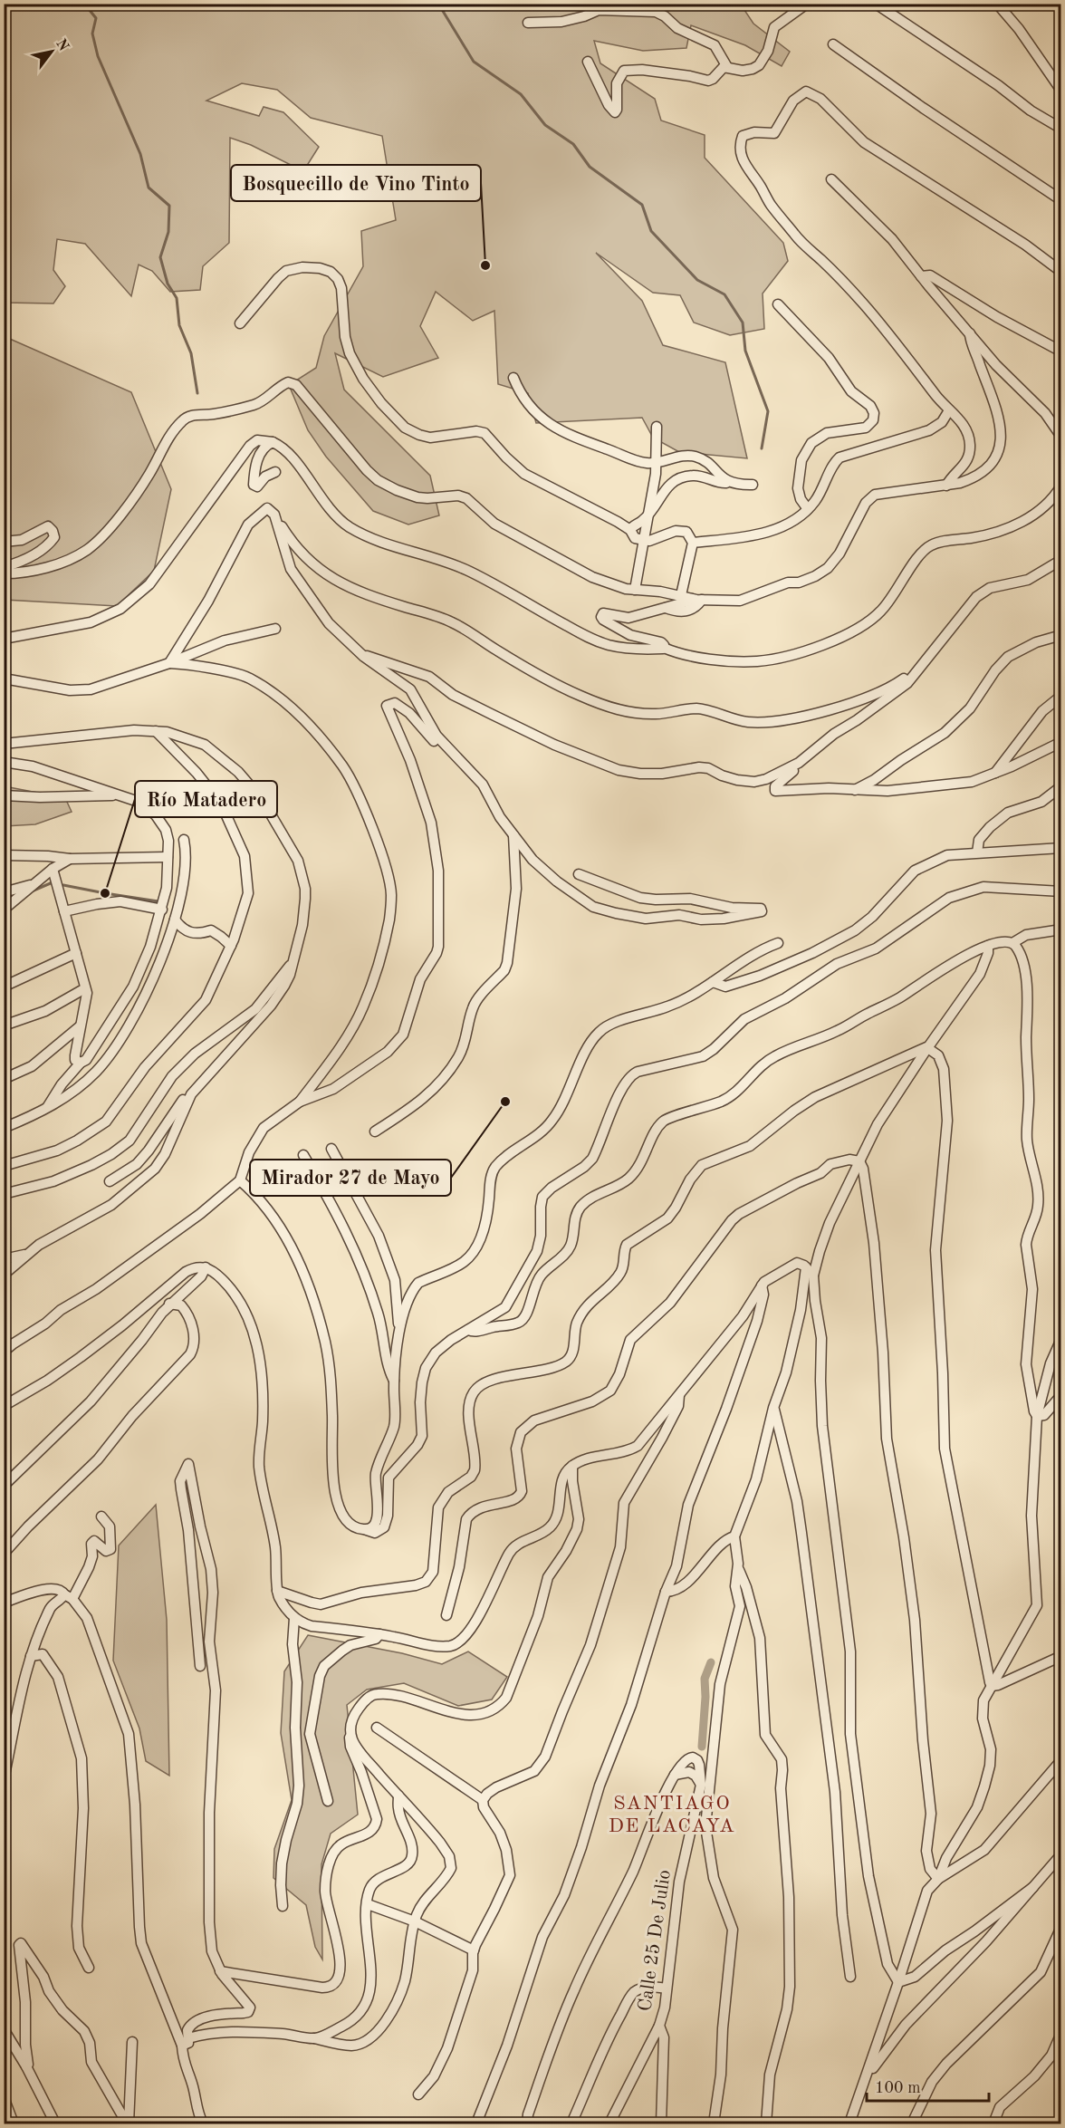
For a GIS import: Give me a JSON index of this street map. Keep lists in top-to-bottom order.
{
  "streets": {
    "street": ["Calle 25 De Julio"]
  },
  "districts": ["SANTIAGO DE LACAYA"],
  "places": ["Bosquecillo de Vino Tinto", "Río Matadero", "Mirador 27 de Mayo"],
  "scale_bar": "100 m",
  "north": "top right"
}
